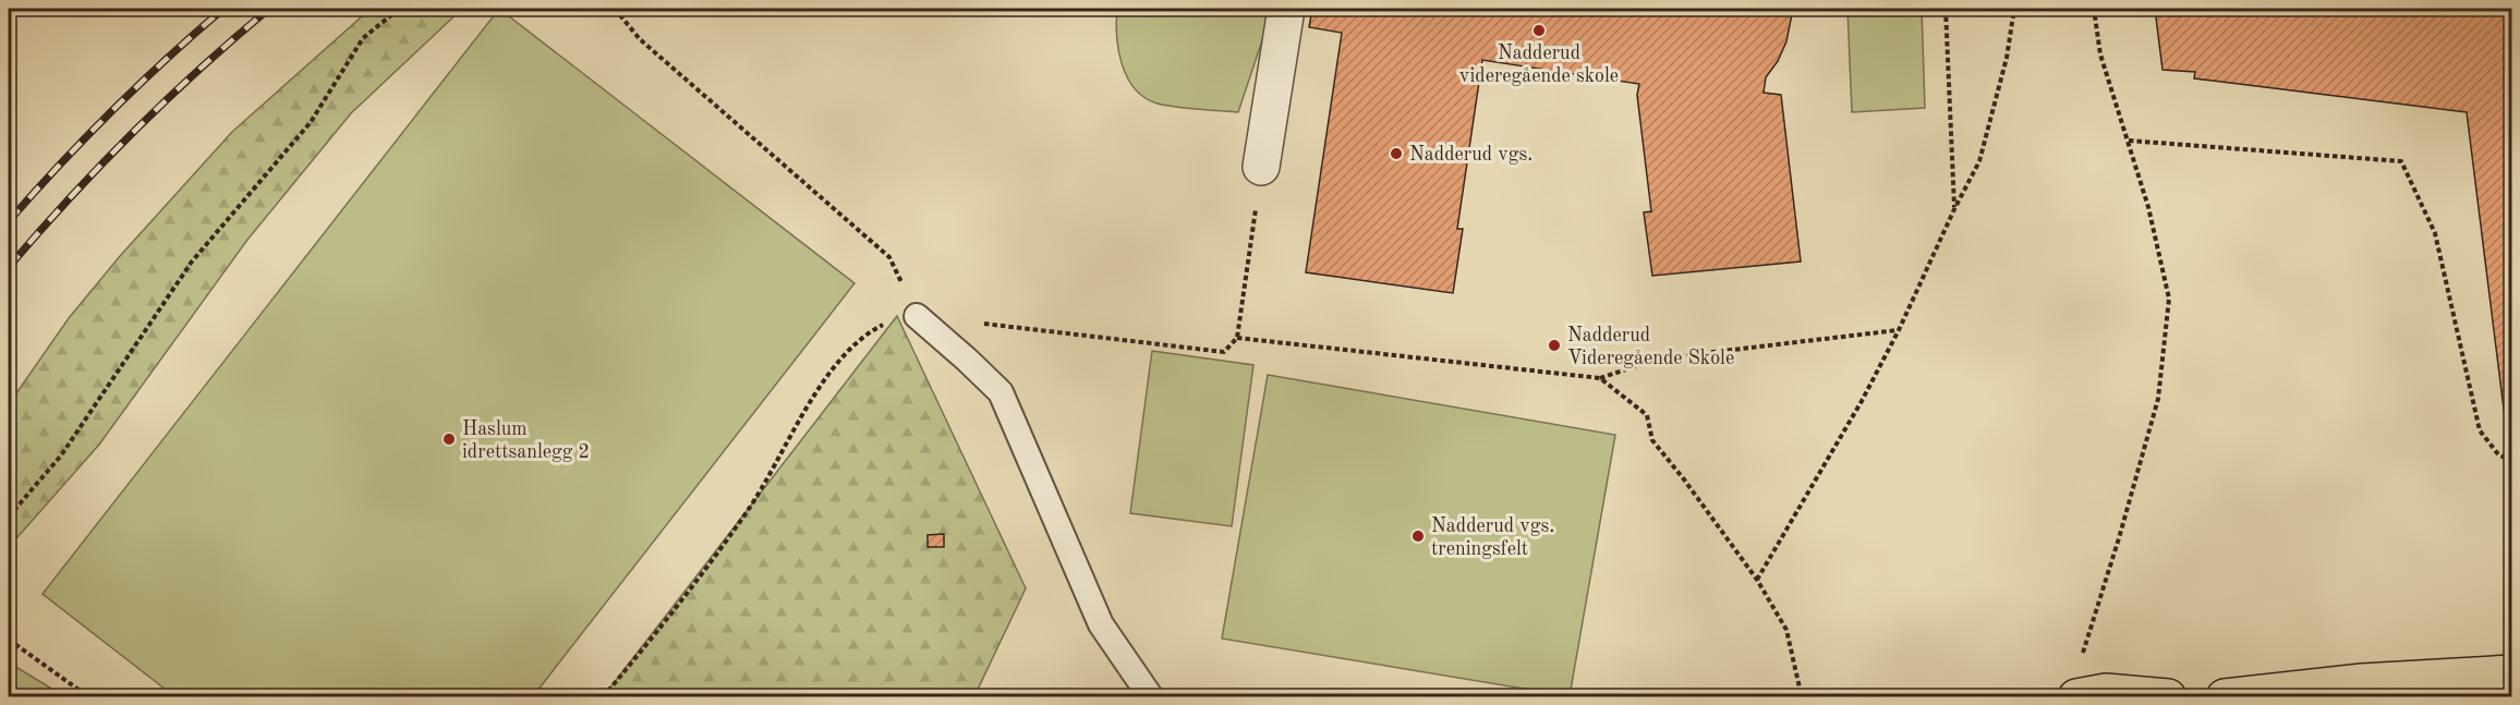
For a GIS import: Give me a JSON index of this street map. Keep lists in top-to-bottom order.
{
  "places": [
    "Nadderud videregående skole",
    "Nadderud vgs.",
    "Nadderud Videregående Skole",
    "Haslum idrettsanlegg 2",
    "Nadderud vgs. treningsfelt"
  ]
}
